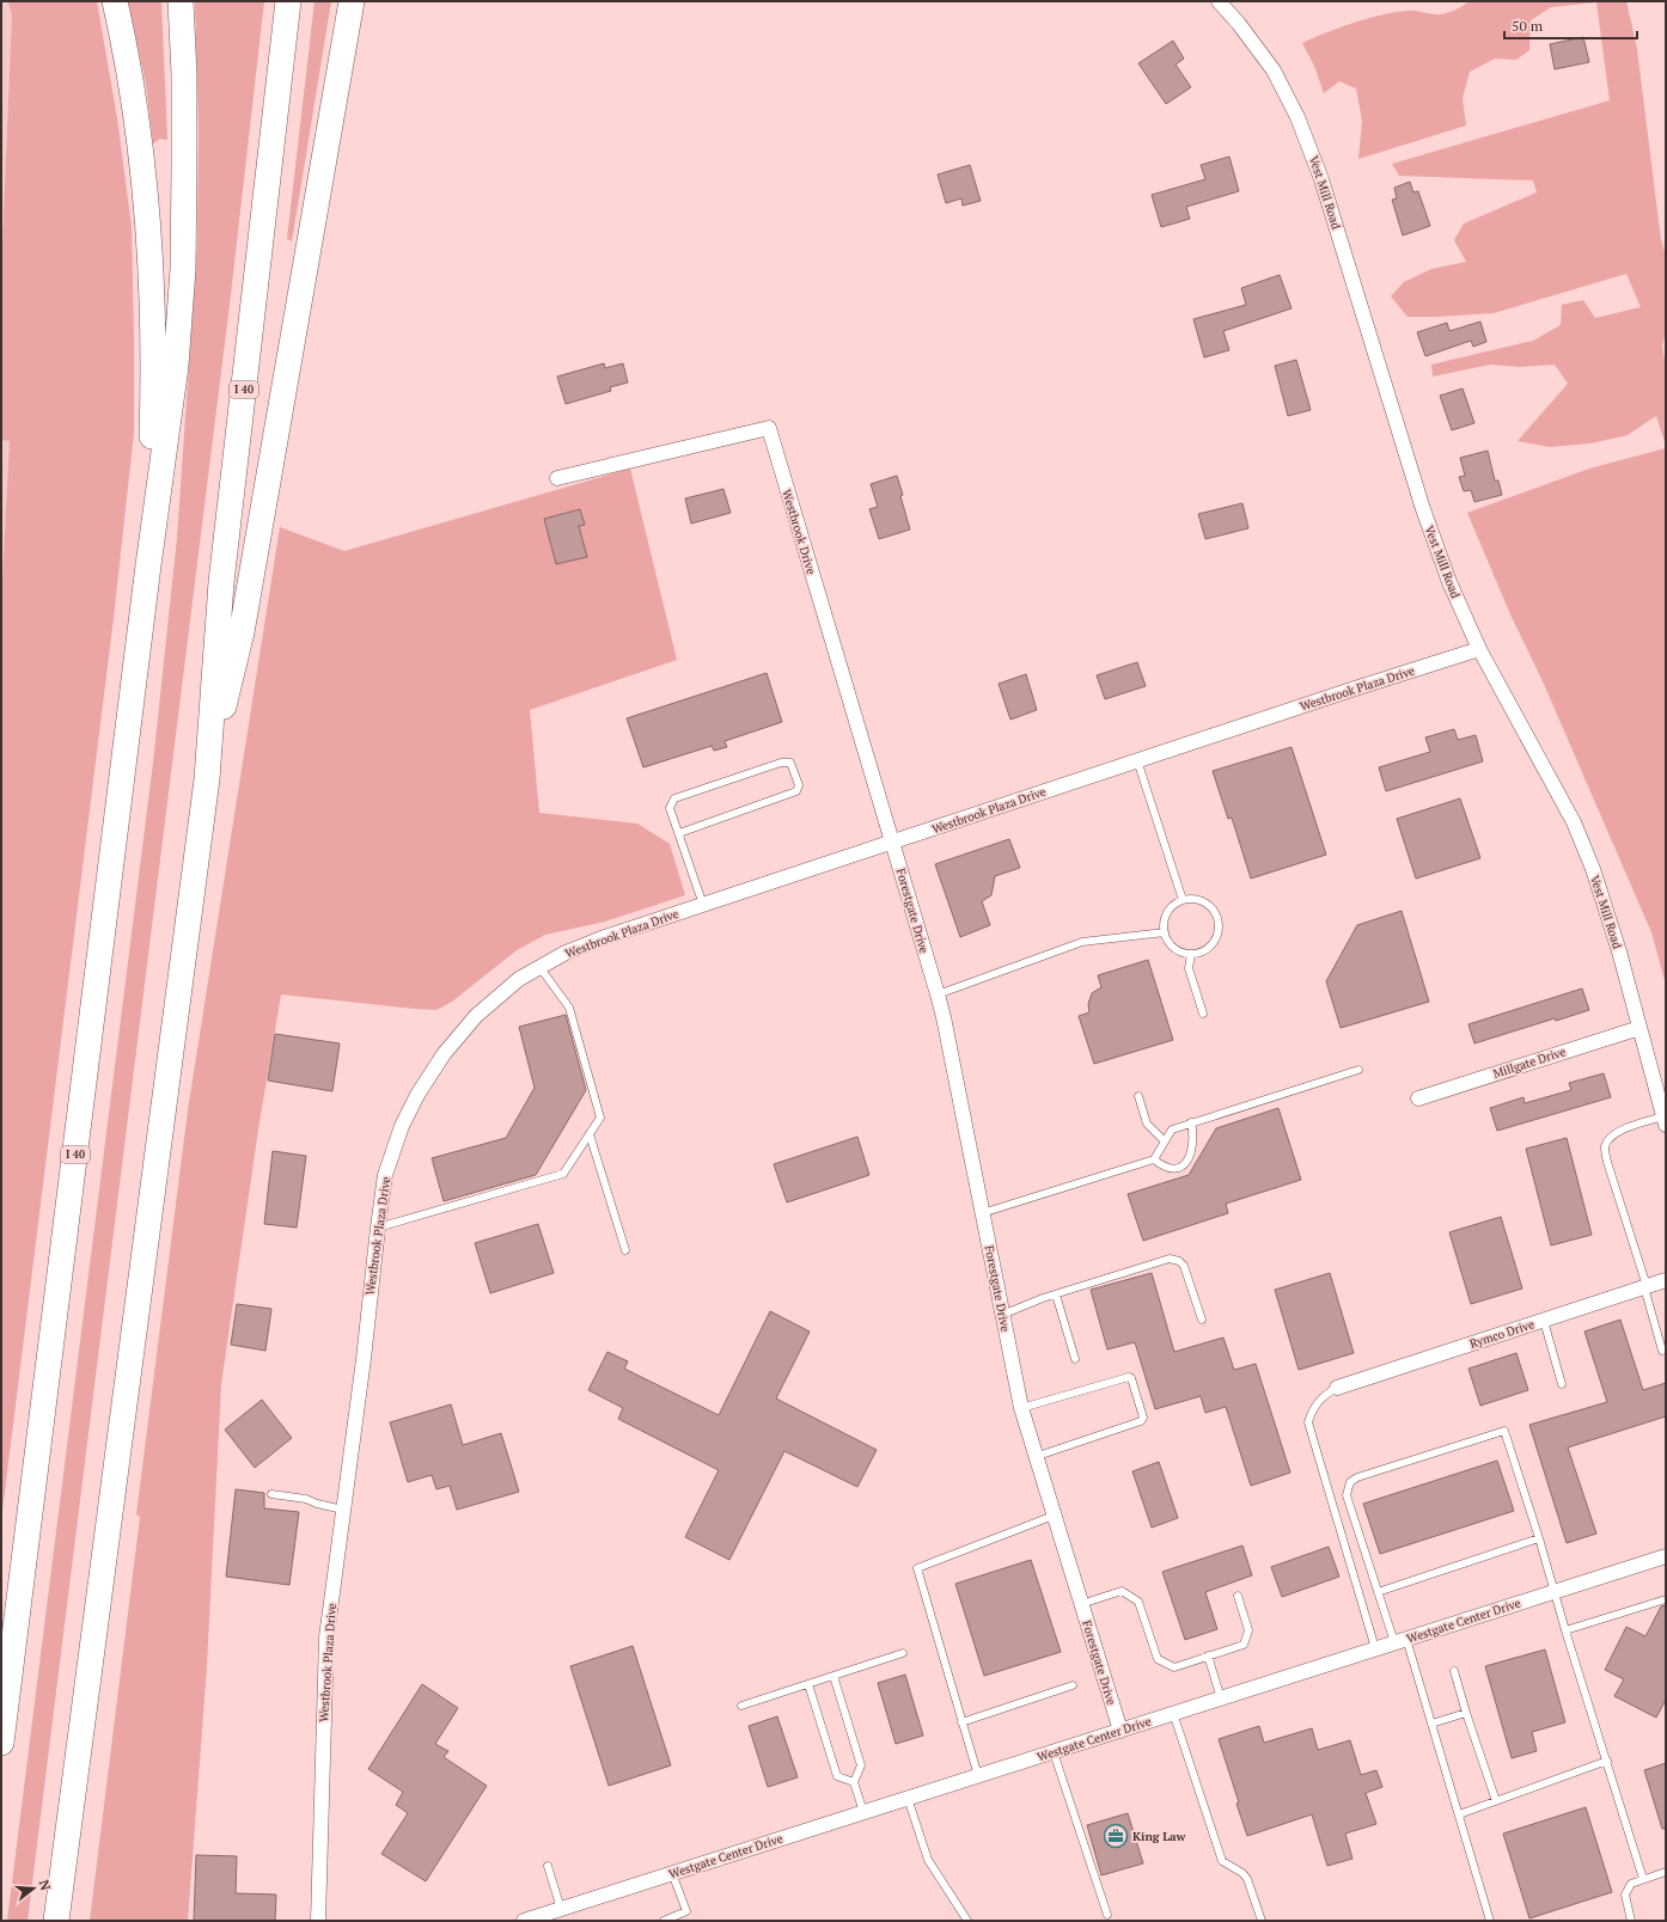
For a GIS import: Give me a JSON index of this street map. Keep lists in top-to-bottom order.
{
  "streets": {
    "highway": ["I 40"],
    "street": [
      "Vest Mill Road",
      "Westbrook Drive",
      "Westbrook Plaza Drive",
      "Forestgate Drive",
      "Millgate Drive",
      "Rymco Drive",
      "Westgate Center Drive"
    ]
  },
  "crossings": [
    ["Vest Mill Road", "Westbrook Plaza Drive"],
    ["Vest Mill Road", "Millgate Drive"],
    ["Westbrook Drive", "Westbrook Plaza Drive"],
    ["Westbrook Drive", "Forestgate Drive"],
    ["Westbrook Plaza Drive", "Forestgate Drive"],
    ["Forestgate Drive", "Westgate Center Drive"]
  ],
  "places": {
    "office": ["King Law"]
  },
  "scale_bar": "50 m",
  "north": "right"
}
